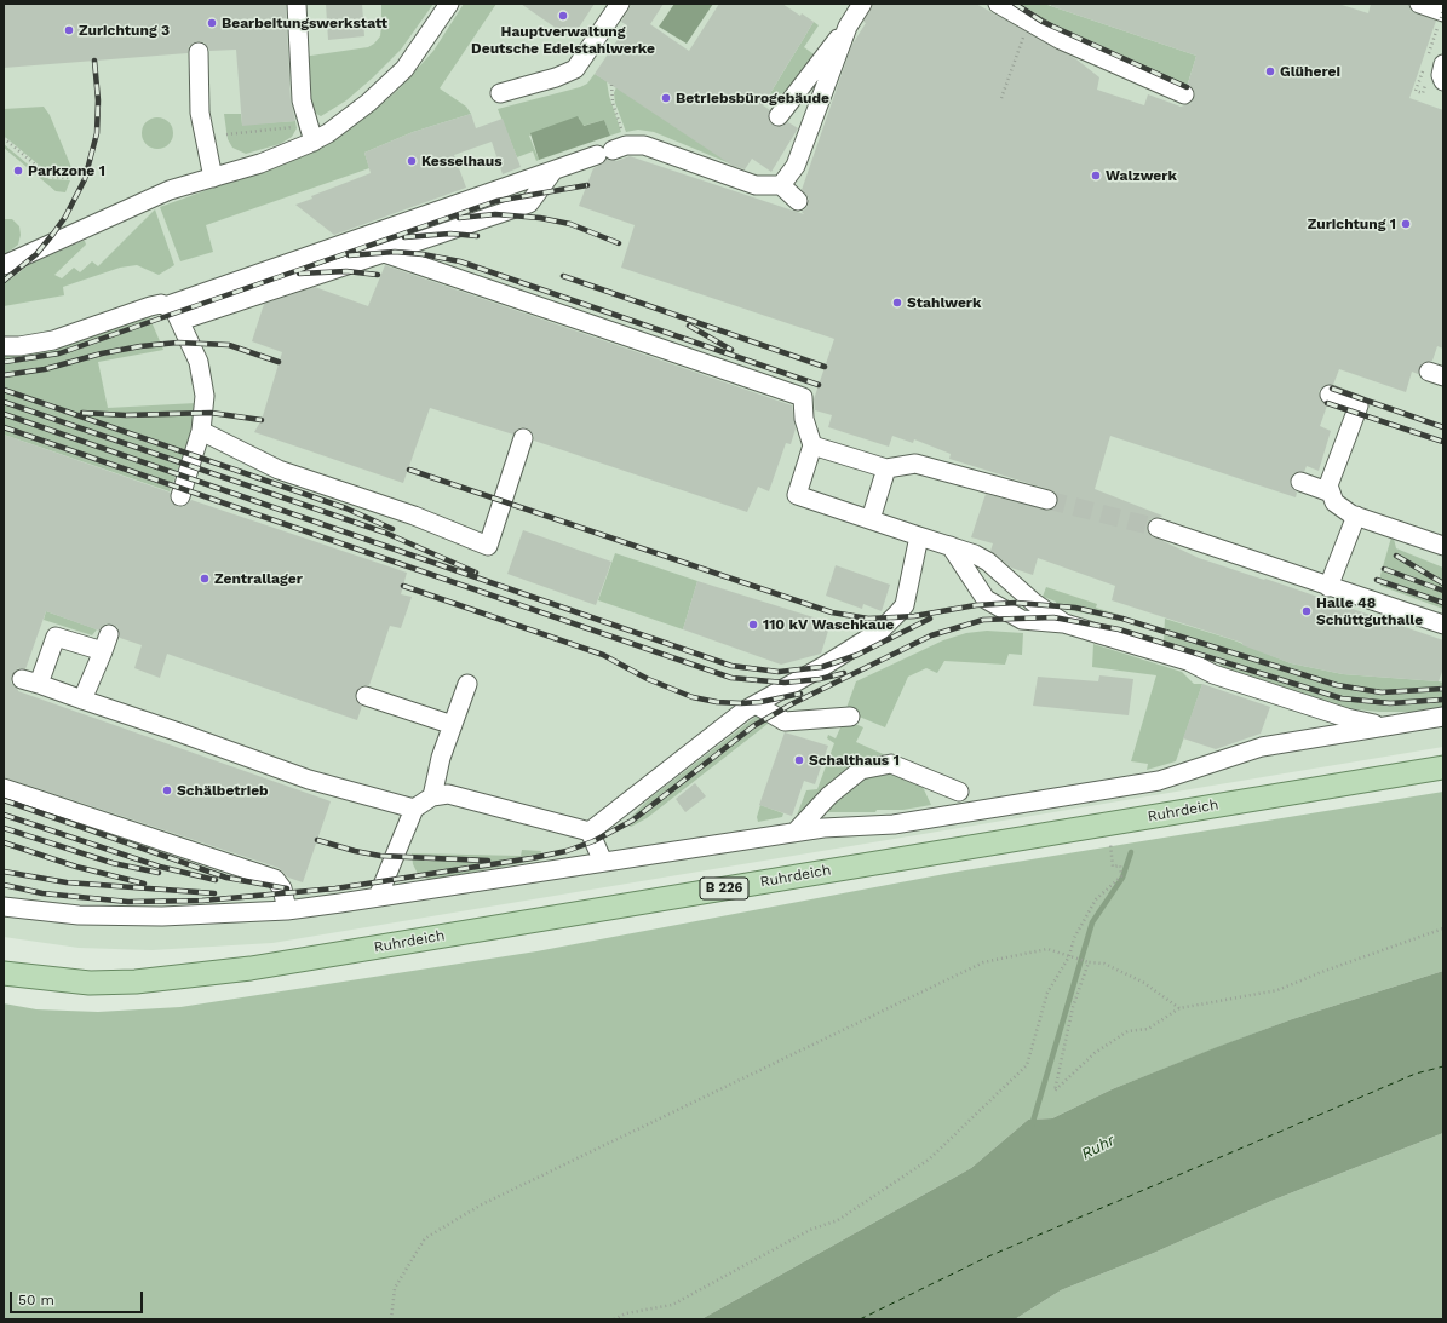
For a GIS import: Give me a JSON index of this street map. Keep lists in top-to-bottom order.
{
  "streets": {
    "main road": ["Ruhrdeich", "B 226"]
  },
  "water": ["Ruhr"],
  "places": [
    "Hauptverwaltung Deutsche Edelstahlwerke",
    "Bearbeitungswerkstatt",
    "Zurichtung 3",
    "Glüherei",
    "Betriebsbürogebäude",
    "Kesselhaus",
    "Parkzone 1",
    "Walzwerk",
    "Zurichtung 1",
    "Stahlwerk",
    "Zentrallager",
    "Halle 48 Schüttguthalle",
    "110 kV Waschkaue",
    "Schalthaus 1",
    "Schälbetrieb"
  ],
  "scale_bar": "50 m"
}
